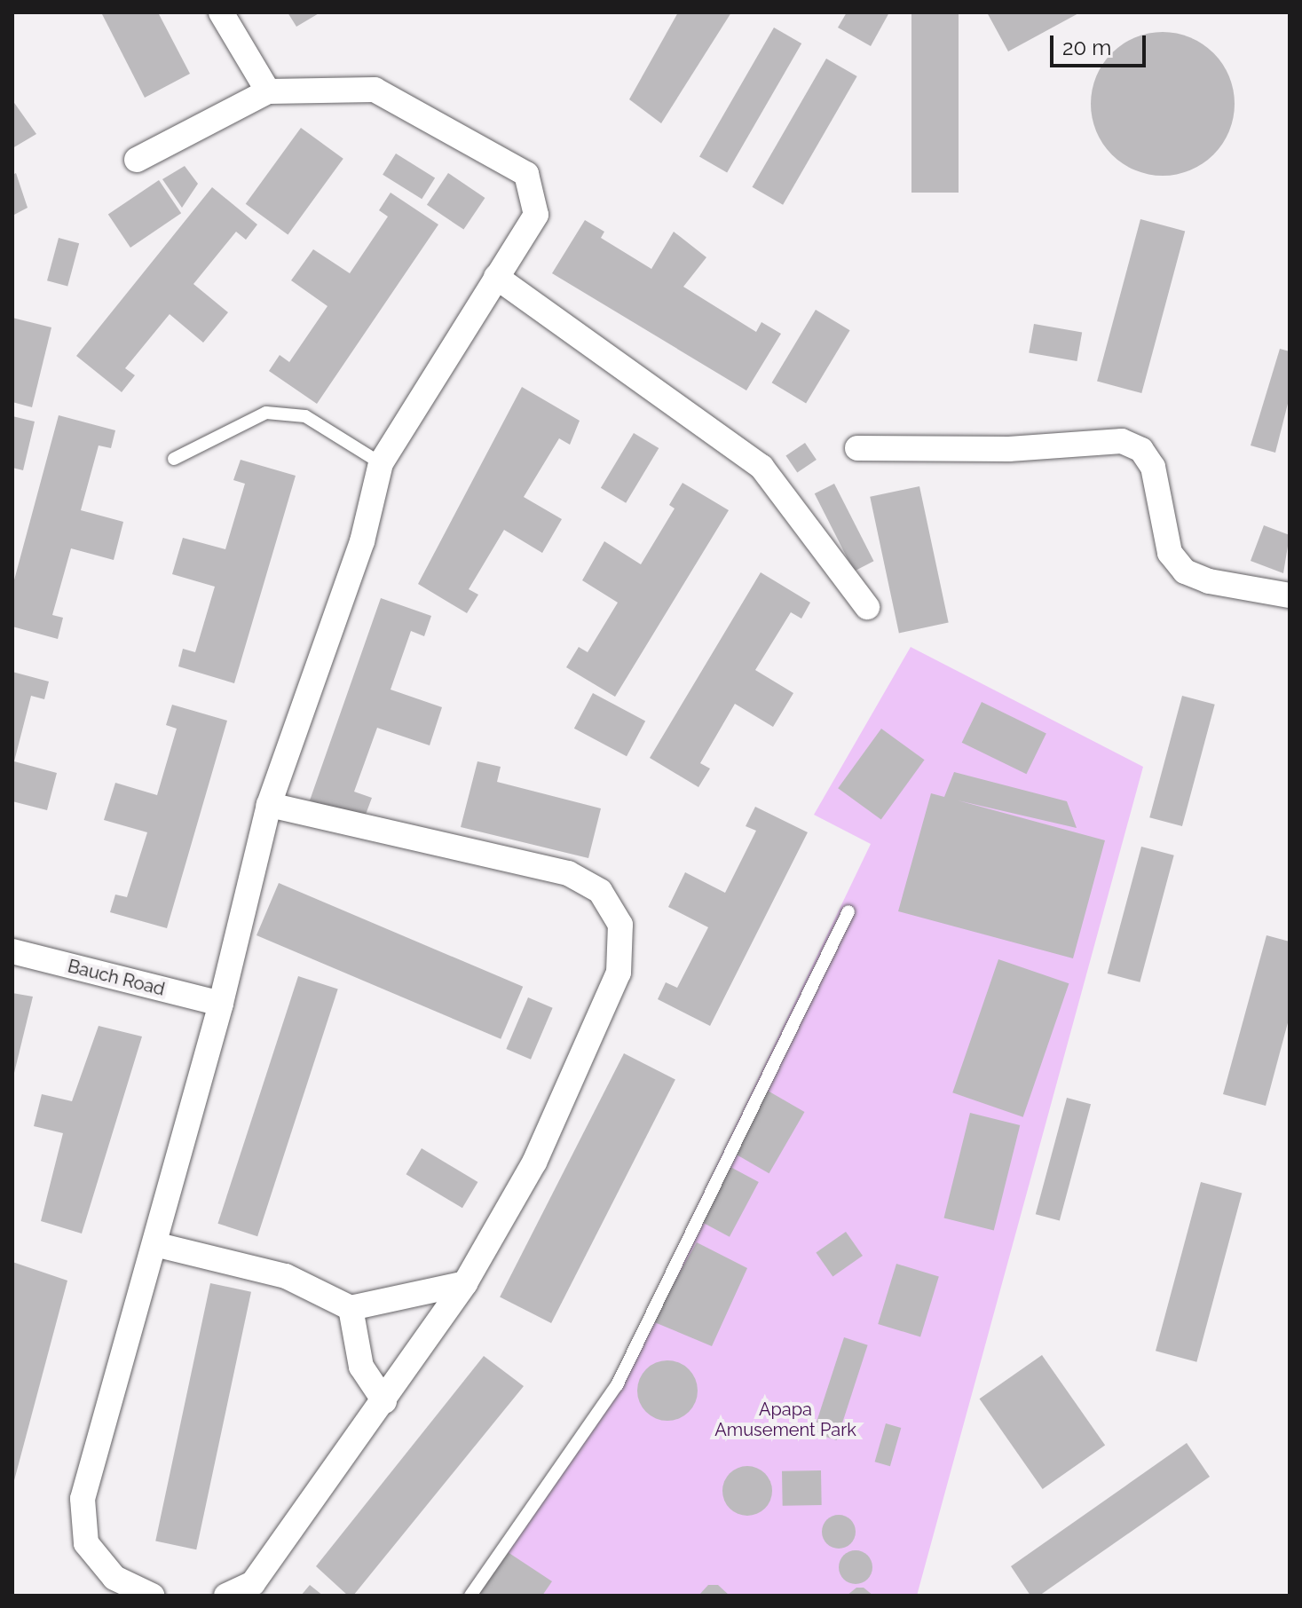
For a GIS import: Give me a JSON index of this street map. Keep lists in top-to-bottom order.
{
  "streets": {
    "street": ["Bauch Road"]
  },
  "parks": ["Apapa Amusement Park"],
  "scale_bar": "20 m"
}
